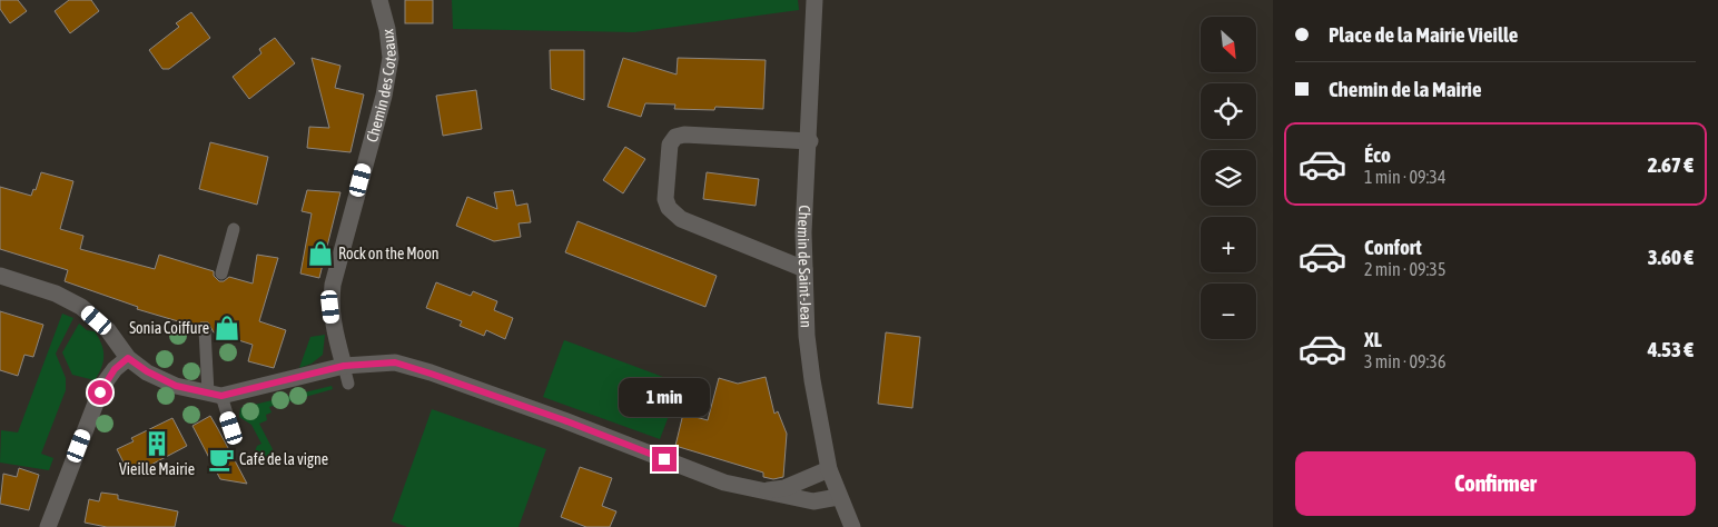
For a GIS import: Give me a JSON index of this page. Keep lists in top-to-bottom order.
{
  "streets": {
    "street": ["Chemin des Coteaux", "Chemin de Saint-Jean"]
  },
  "places": {
    "shop": ["Rock on the Moon", "Sonia Coiffure"],
    "building": ["Vieille Mairie"],
    "cafe": ["Café de la vigne"]
  },
  "north": "bottom right",
  "page": {
    "banner": ["Place de la Mairie Vieille", "Chemin de la Mairie"],
    "map_buttons": ["+", "−"],
    "list": [
      {
        "name": "Éco",
        "note": "1 min · 09:34",
        "value": "2.67 €"
      },
      {
        "name": "Confort",
        "note": "2 min · 09:35",
        "value": "3.60 €"
      },
      {
        "name": "XL",
        "note": "3 min · 09:36",
        "value": "4.53 €"
      }
    ],
    "bubble": "1 min",
    "buttons": "Confirmer"
  }
}
